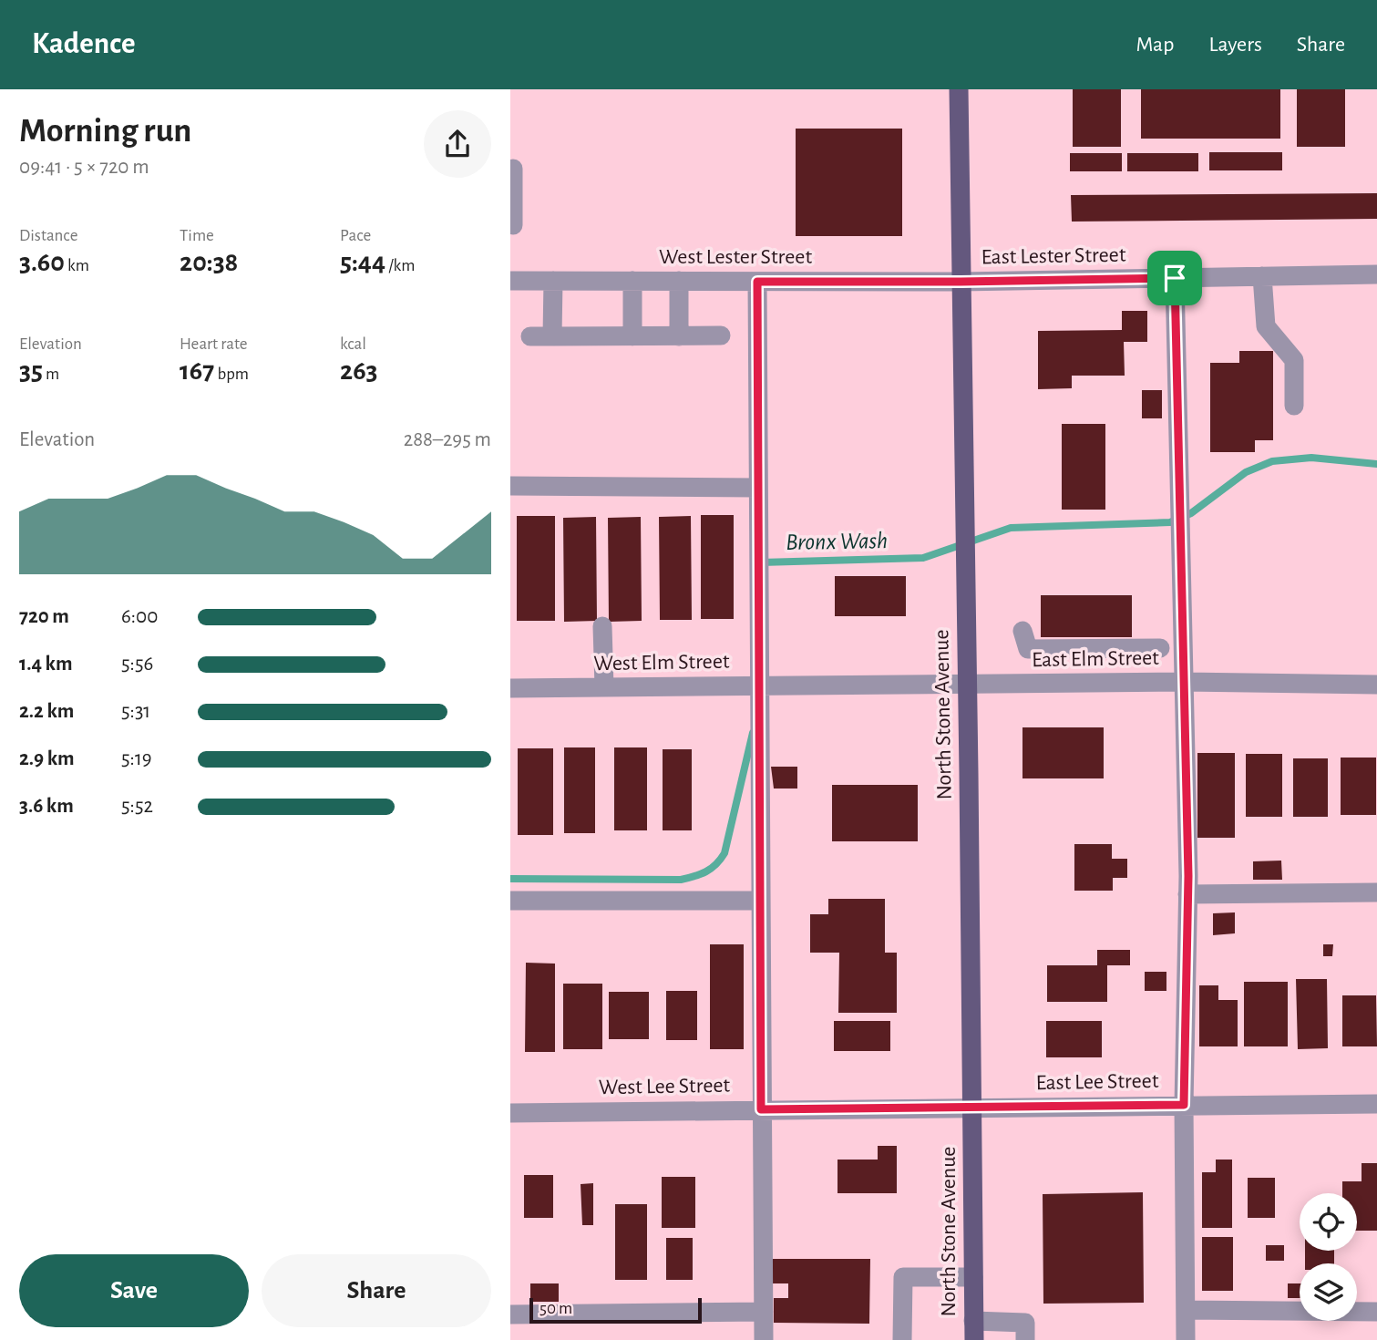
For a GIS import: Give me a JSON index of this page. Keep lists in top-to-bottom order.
{
  "streets": {
    "main road": ["North Stone Avenue"],
    "street": [
      "East Lester Street",
      "West Lester Street",
      "East Elm Street",
      "West Elm Street",
      "East Lee Street",
      "West Lee Street"
    ]
  },
  "crossings": [
    ["East Lester Street", "West Lester Street"],
    ["East Lester Street", "North Stone Avenue"],
    ["West Lester Street", "North Stone Avenue"],
    ["East Elm Street", "West Elm Street"],
    ["East Elm Street", "North Stone Avenue"],
    ["West Elm Street", "North Stone Avenue"],
    ["North Stone Avenue", "East Lee Street"],
    ["North Stone Avenue", "West Lee Street"],
    ["East Lee Street", "West Lee Street"]
  ],
  "water": ["Bronx Wash"],
  "scale_bar": "50 m",
  "page": {
    "header": "Kadence",
    "nav": ["Map", "Layers", "Share"],
    "heading": ["Morning run", "09:41 · 5 × 720 m"],
    "stats": [
      ["Distance", "3.60 km"],
      ["Time", "20:38"],
      ["Pace", "5:44 /km"],
      ["Elevation", "35 m"],
      ["Heart rate", "167 bpm"],
      ["kcal", "263"]
    ],
    "chart": ["Elevation", "288–295 m"],
    "list": [
      {
        "name": "720 m",
        "note": "6:00"
      },
      {
        "name": "1.4 km",
        "note": "5:56"
      },
      {
        "name": "2.2 km",
        "note": "5:31"
      },
      {
        "name": "2.9 km",
        "note": "5:19"
      },
      {
        "name": "3.6 km",
        "note": "5:52"
      }
    ],
    "buttons": ["Save", "Share"],
    "scale": "50 m"
  }
}
